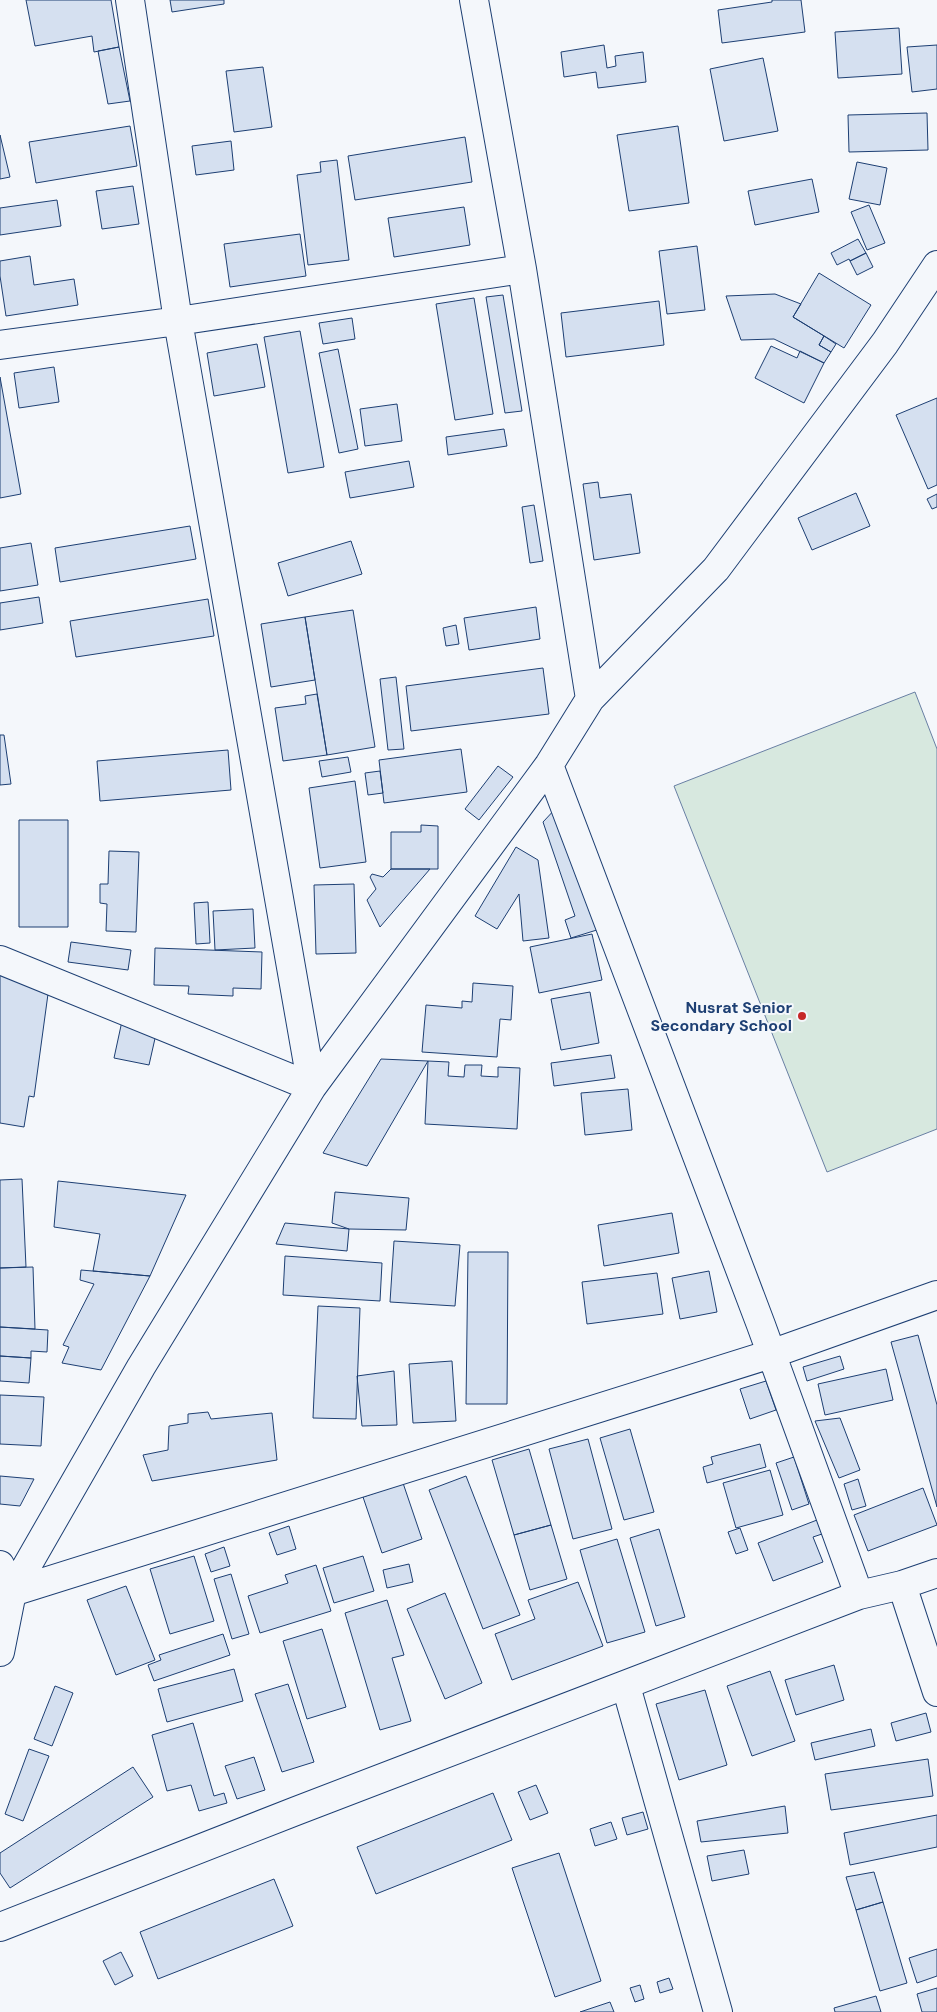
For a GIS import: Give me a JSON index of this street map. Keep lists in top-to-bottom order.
{
  "places": ["Nusrat Senior Secondary School"]
}
